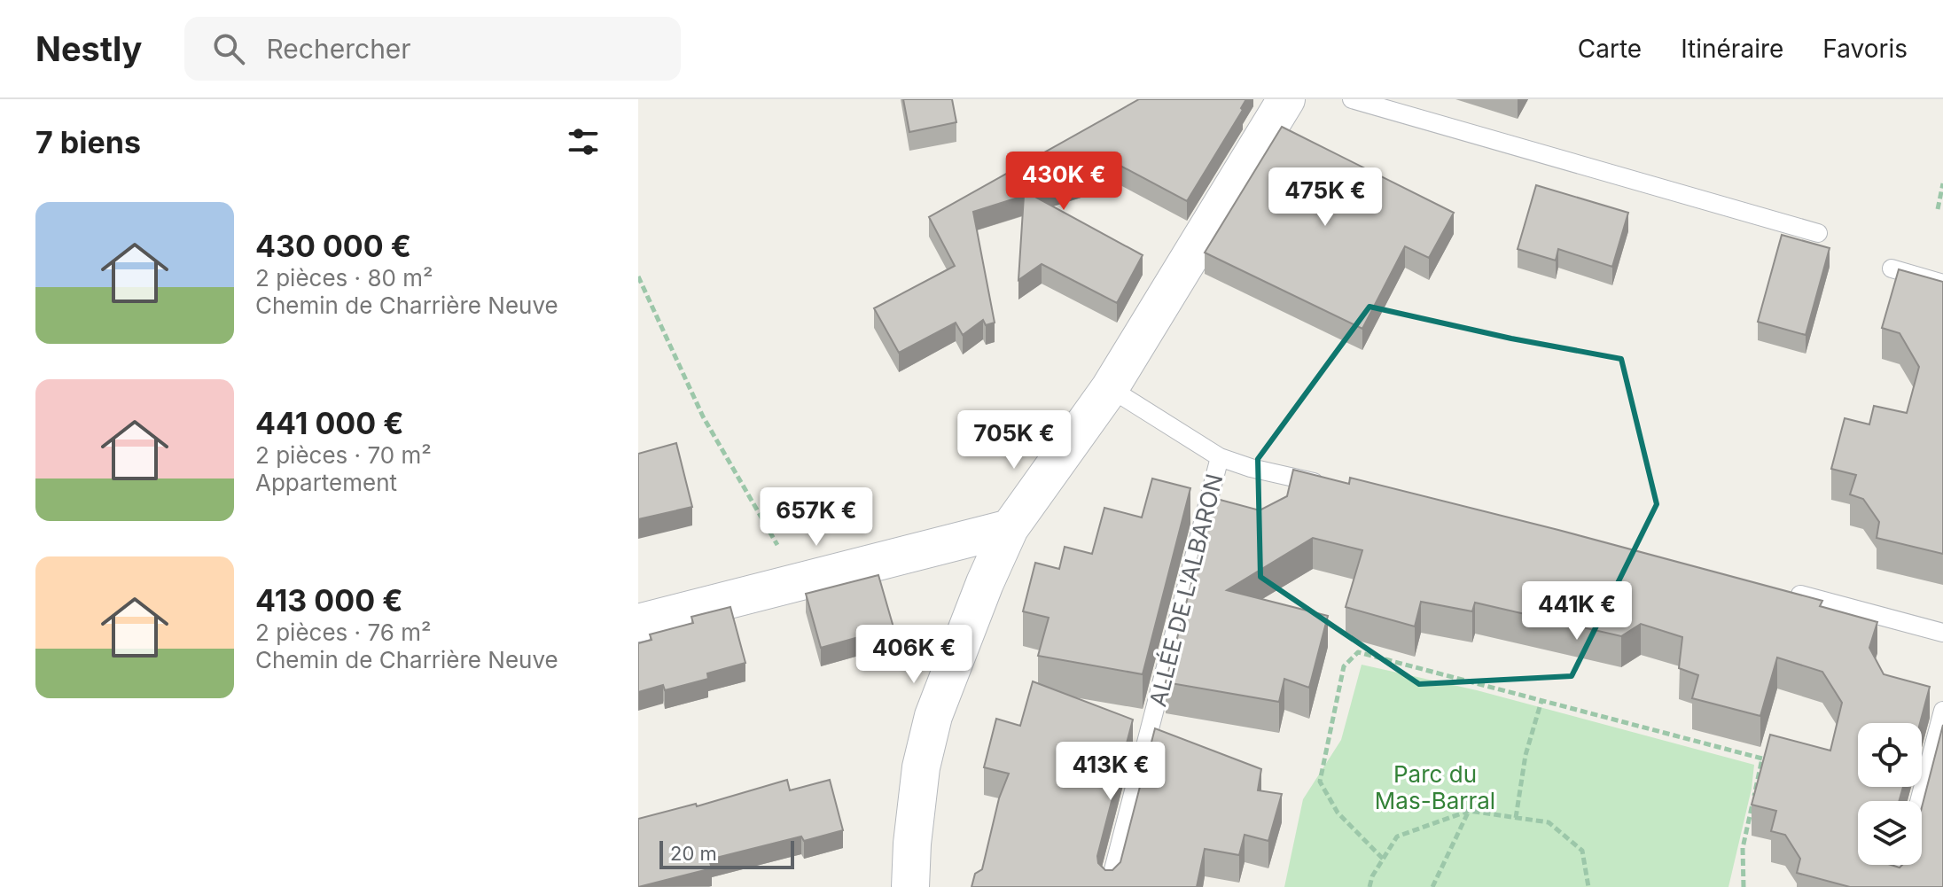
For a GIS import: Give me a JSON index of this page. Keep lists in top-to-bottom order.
{
  "streets": {
    "lane": ["ALLÉE DE L'ALBARON"]
  },
  "parks": ["Parc du Mas-Barral"],
  "scale_bar": "20 m",
  "page": {
    "header": "Nestly",
    "search": "Rechercher",
    "nav": ["Carte", "Itinéraire", "Favoris"],
    "heading": "7 biens",
    "price": [
      "430K €",
      "475K €",
      "705K €",
      "657K €",
      "441K €",
      "406K €",
      "413K €"
    ],
    "list": [
      {
        "name": "430 000 €",
        "note": "2 pièces · 80 m² · Chemin de Charrière Neuve"
      },
      {
        "name": "441 000 €",
        "note": "2 pièces · 70 m² · Appartement"
      },
      {
        "name": "413 000 €",
        "note": "2 pièces · 76 m² · Chemin de Charrière Neuve"
      }
    ],
    "scale": "20 m"
  }
}
